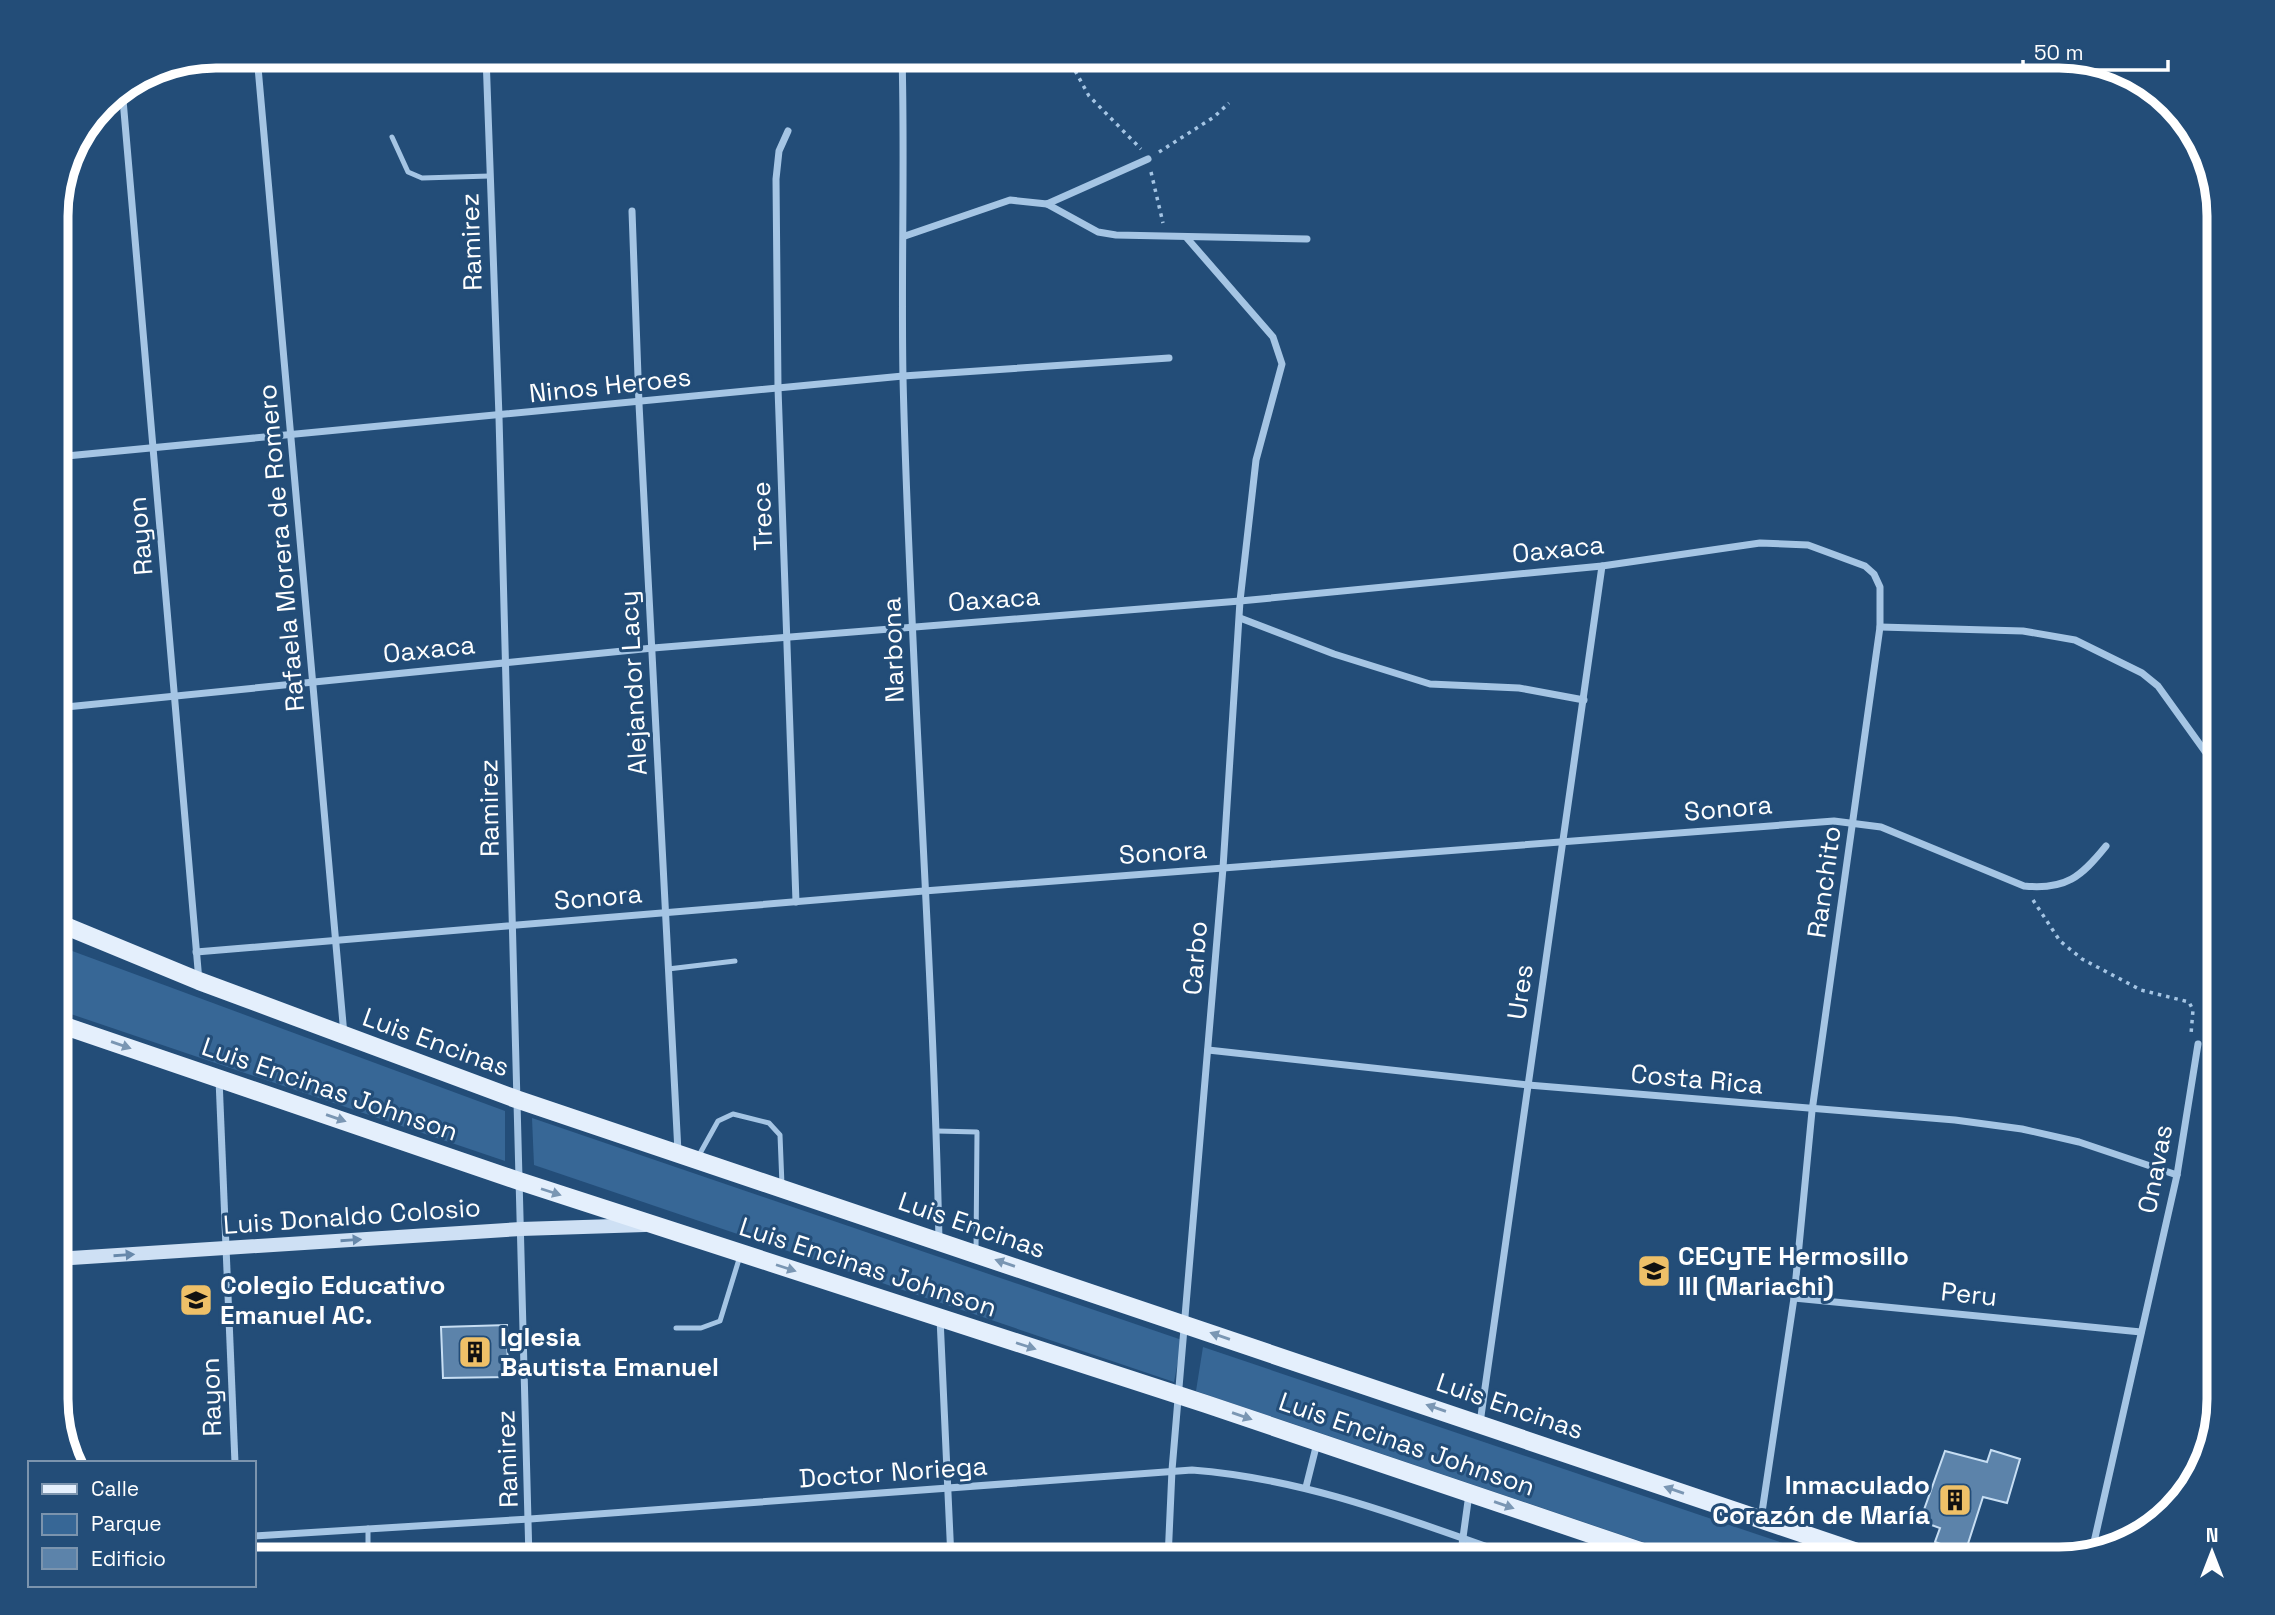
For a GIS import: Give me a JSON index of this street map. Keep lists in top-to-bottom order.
{
  "streets": {
    "main road": ["Luis Encinas", "Luis Encinas Johnson", "Luis Donaldo Colosio"],
    "street": [
      "Ramirez",
      "Ninos Heroes",
      "Trece",
      "Rayon",
      "Rafaela Morera de Romero",
      "Oaxaca",
      "Narbona",
      "Alejandor Lacy",
      "Sonora",
      "Ranchito",
      "Carbo",
      "Ures",
      "Costa Rica",
      "Onavas",
      "Peru",
      "Doctor Noriega"
    ]
  },
  "crossings": [
    ["Ramirez", "Ninos Heroes"],
    ["Ramirez", "Oaxaca"],
    ["Ramirez", "Sonora"],
    ["Ramirez", "Luis Encinas"],
    ["Ramirez", "Luis Encinas Johnson"],
    ["Ramirez", "Luis Donaldo Colosio"],
    ["Ramirez", "Doctor Noriega"],
    ["Ninos Heroes", "Trece"],
    ["Ninos Heroes", "Rayon"],
    ["Ninos Heroes", "Rafaela Morera de Romero"],
    ["Ninos Heroes", "Narbona"],
    ["Ninos Heroes", "Alejandor Lacy"],
    ["Trece", "Oaxaca"],
    ["Trece", "Sonora"],
    ["Rayon", "Oaxaca"],
    ["Rayon", "Sonora"],
    ["Rayon", "Luis Encinas"],
    ["Rayon", "Luis Encinas Johnson"],
    ["Rayon", "Luis Donaldo Colosio"],
    ["Rafaela Morera de Romero", "Oaxaca"],
    ["Rafaela Morera de Romero", "Sonora"],
    ["Rafaela Morera de Romero", "Luis Encinas"],
    ["Oaxaca", "Narbona"],
    ["Oaxaca", "Alejandor Lacy"],
    ["Oaxaca", "Ranchito"],
    ["Oaxaca", "Carbo"],
    ["Oaxaca", "Ures"],
    ["Narbona", "Sonora"],
    ["Narbona", "Luis Encinas"],
    ["Alejandor Lacy", "Sonora"],
    ["Alejandor Lacy", "Luis Encinas"],
    ["Sonora", "Ranchito"],
    ["Sonora", "Carbo"],
    ["Sonora", "Ures"],
    ["Ranchito", "Luis Encinas"],
    ["Ranchito", "Costa Rica"],
    ["Ranchito", "Peru"],
    ["Carbo", "Luis Encinas"],
    ["Carbo", "Costa Rica"],
    ["Carbo", "Luis Encinas Johnson"],
    ["Carbo", "Doctor Noriega"],
    ["Ures", "Luis Encinas"],
    ["Ures", "Costa Rica"],
    ["Costa Rica", "Onavas"],
    ["Luis Encinas Johnson", "Luis Donaldo Colosio"],
    ["Onavas", "Peru"]
  ],
  "one_way": ["Luis Encinas", "Luis Encinas Johnson", "Luis Donaldo Colosio"],
  "places": {
    "school or university": ["CECyTE Hermosillo III (Mariachi)", "Colegio Educativo Emanuel AC."],
    "building": ["Iglesia Bautista Emanuel", "Inmaculado Corazón de María"]
  },
  "legend": ["Calle", "Parque", "Edificio"],
  "scale_bar": "50 m",
  "north": "top"
}
